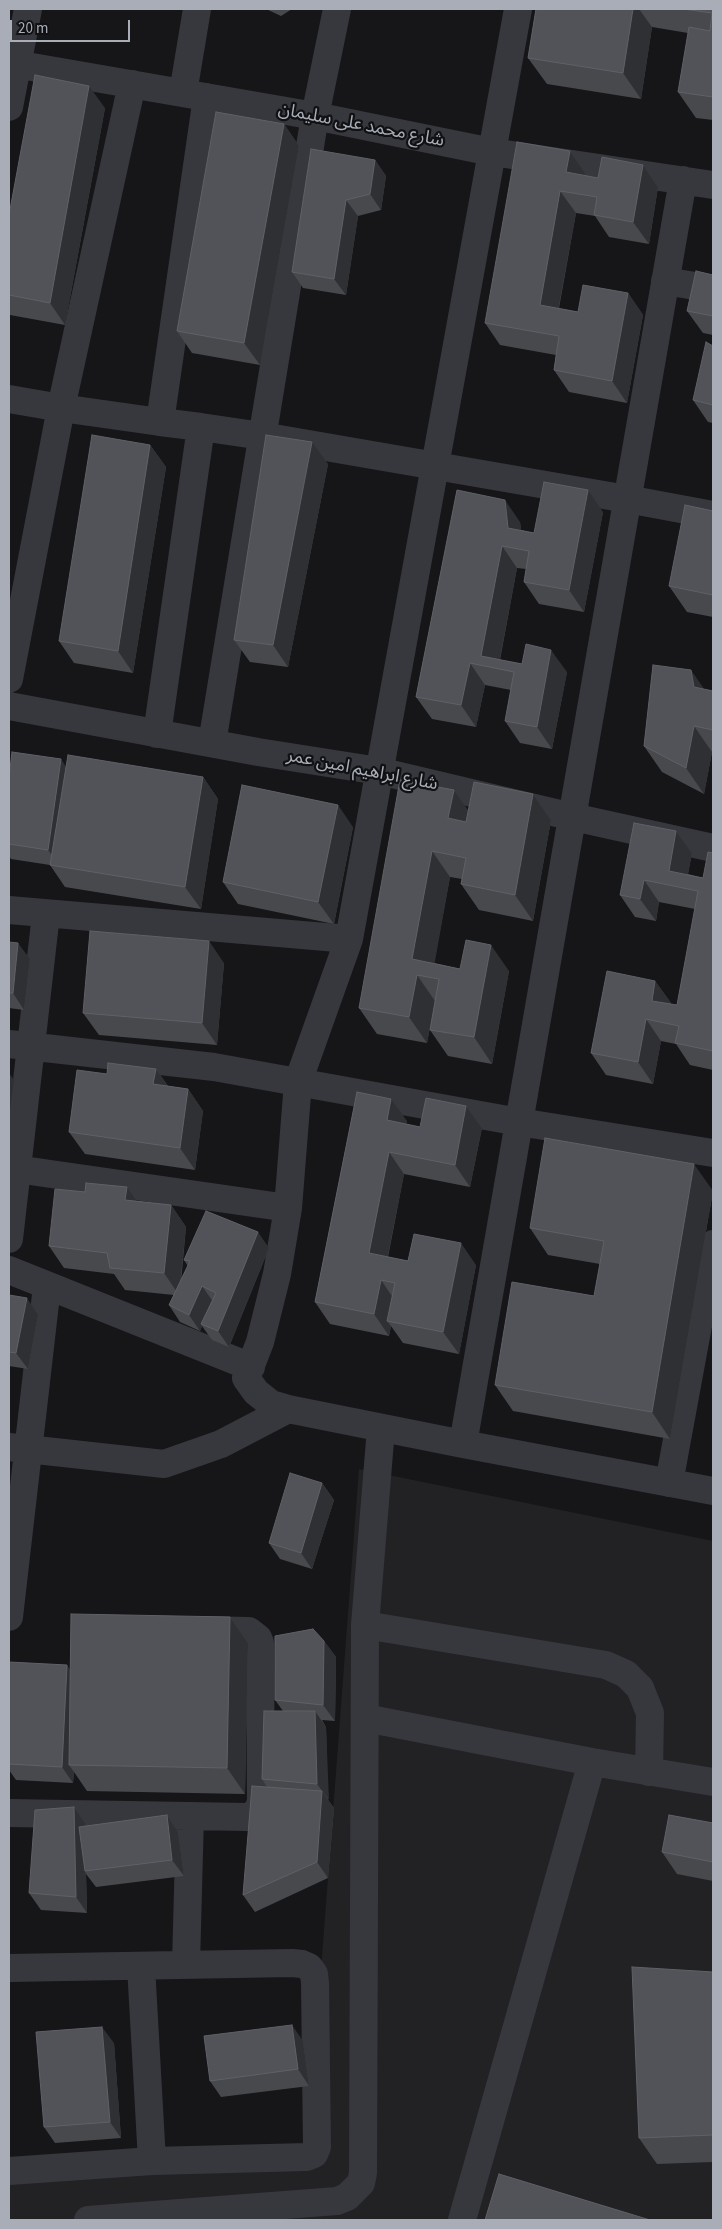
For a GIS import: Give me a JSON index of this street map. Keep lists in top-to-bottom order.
{
  "streets": {
    "street": ["شارع محمد على سليمان", "شارع ابراهيم امين عمر"]
  },
  "scale_bar": "20 m"
}
